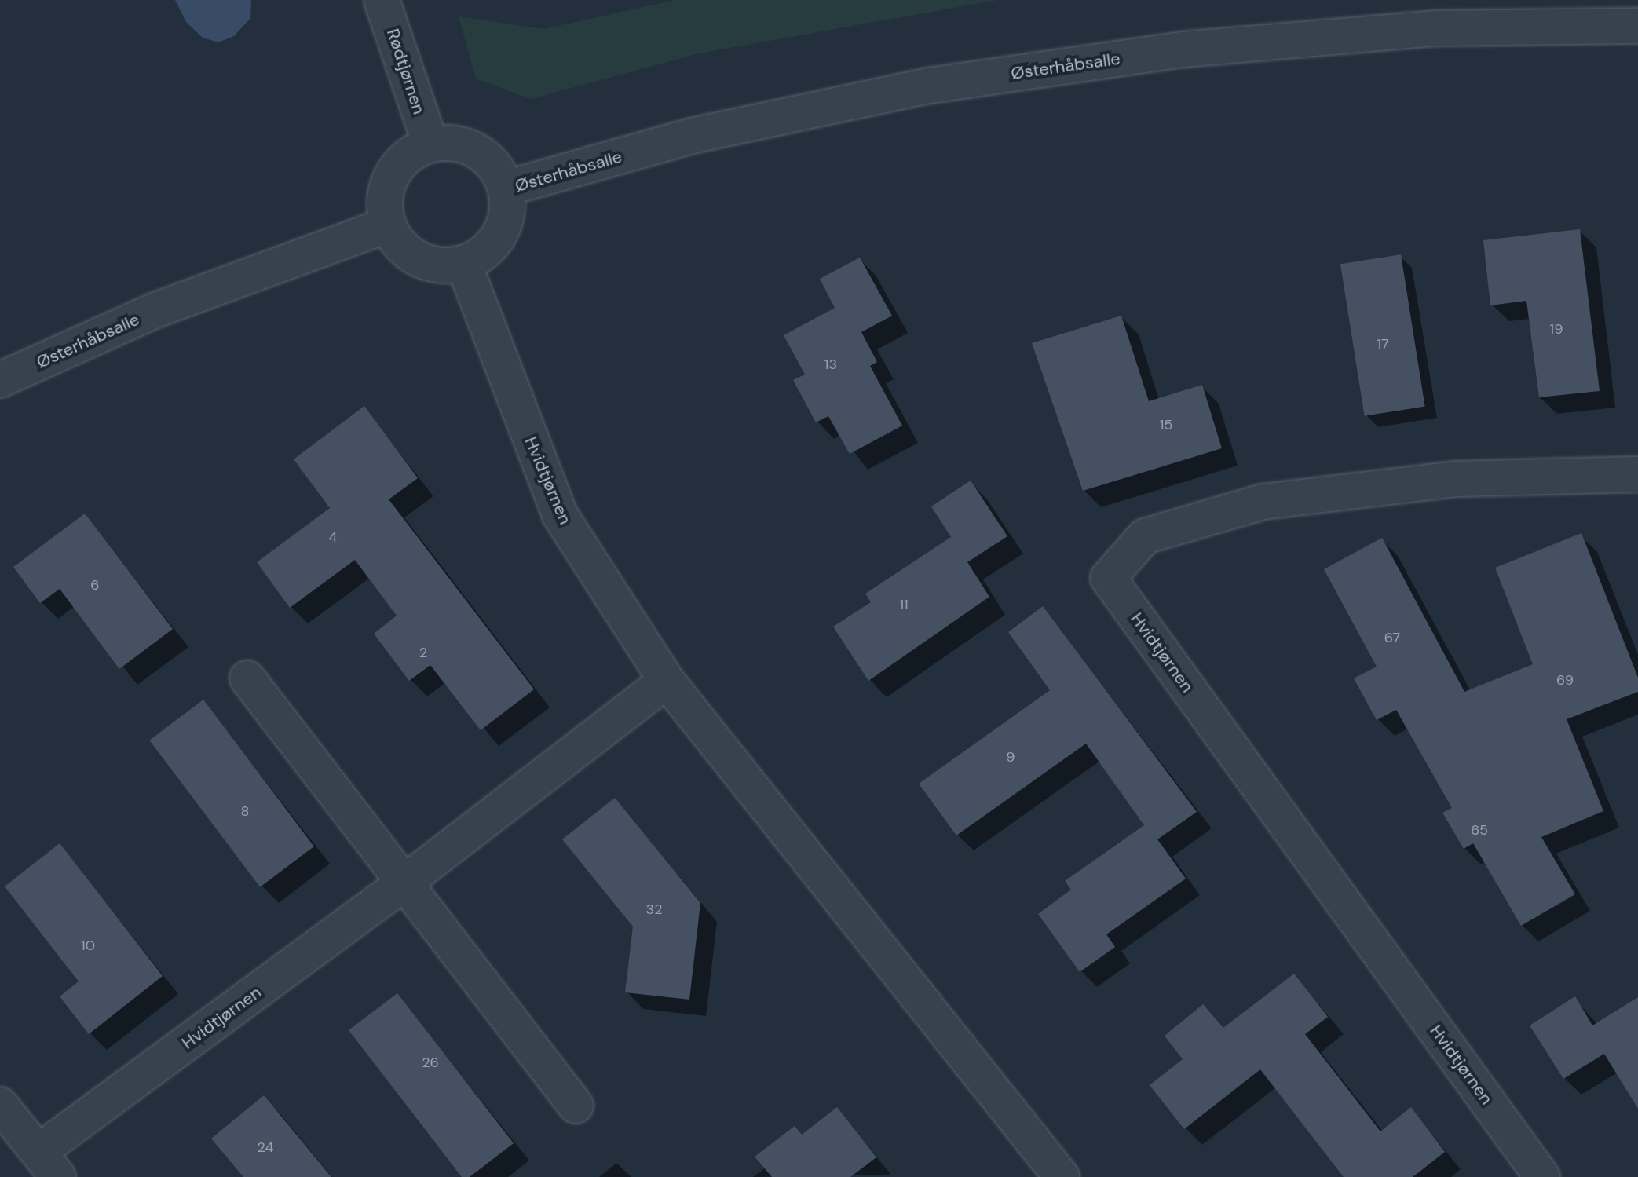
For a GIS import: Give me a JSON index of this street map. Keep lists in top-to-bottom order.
{
  "streets": {
    "street": ["Østerhåbsalle", "Rødtjørnen", "Hvidtjørnen"]
  },
  "crossings": [
    ["Østerhåbsalle", "Rødtjørnen"],
    ["Østerhåbsalle", "Hvidtjørnen"],
    ["Rødtjørnen", "Hvidtjørnen"]
  ],
  "house_numbers": [
    "19",
    "17",
    "13",
    "15",
    "4",
    "6",
    "11",
    "67",
    "2",
    "69",
    "9",
    "8",
    "65",
    "32",
    "10",
    "26",
    "24"
  ]
}
